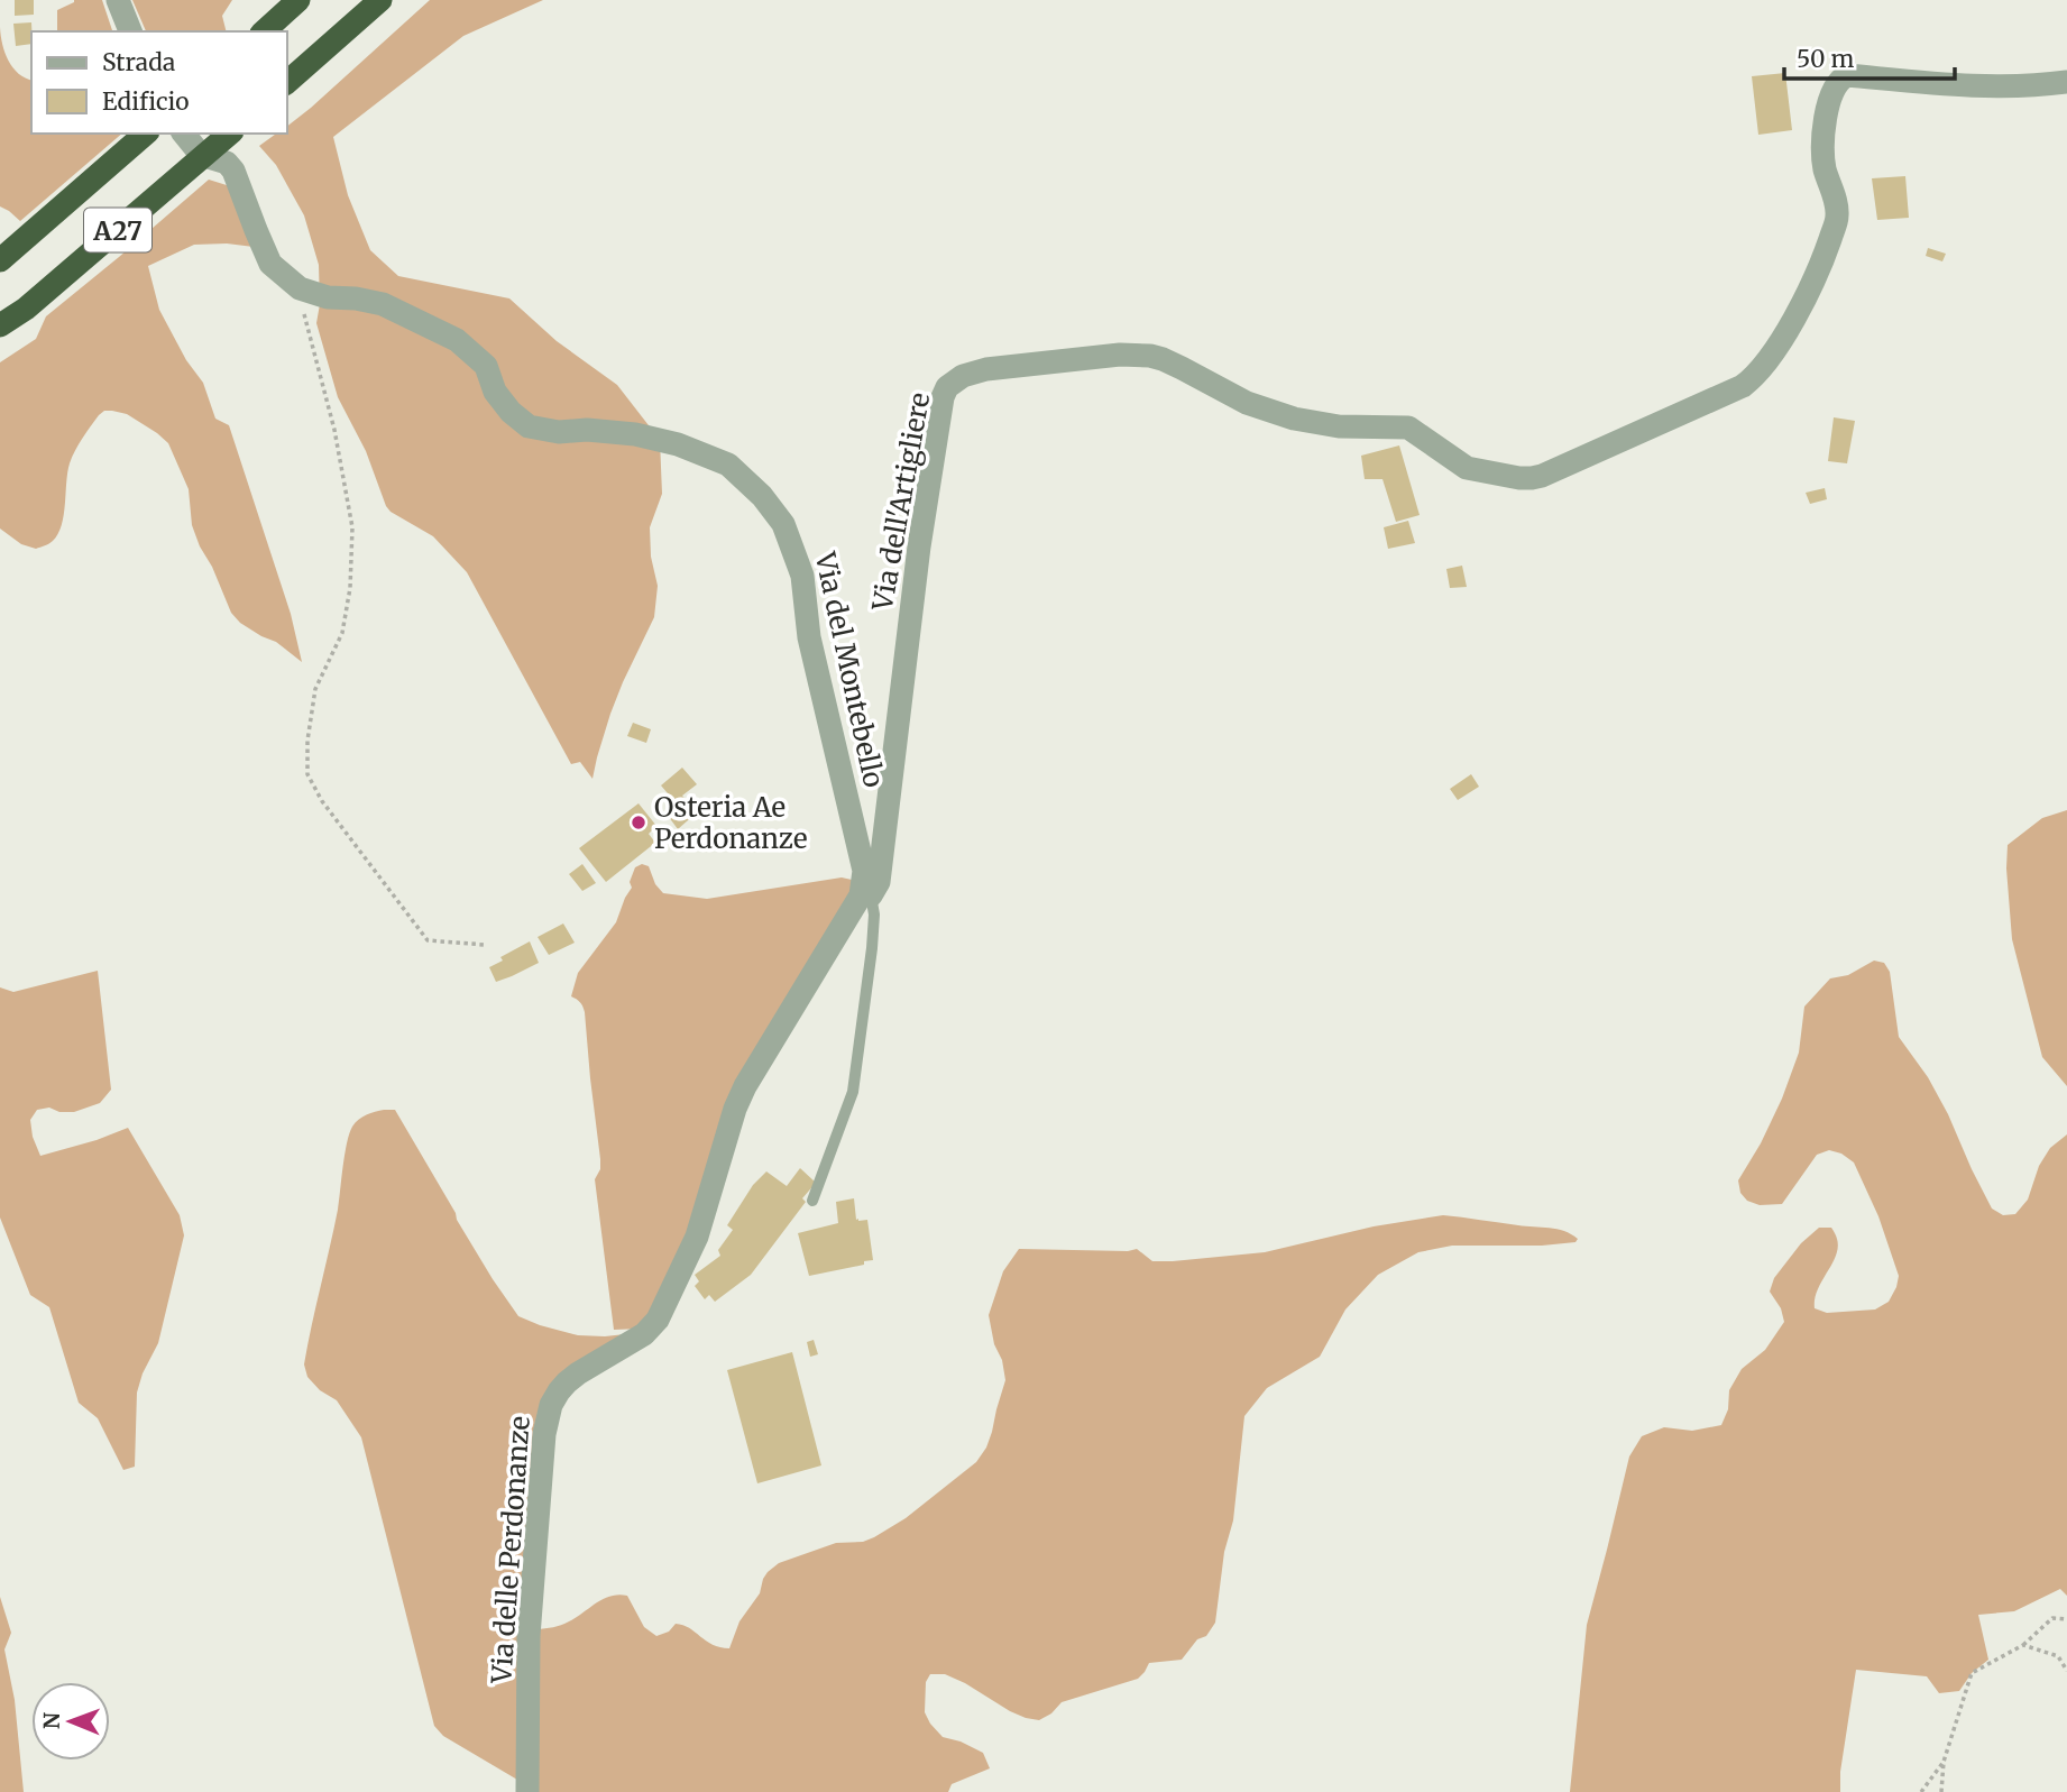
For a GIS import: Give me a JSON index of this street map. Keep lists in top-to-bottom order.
{
  "streets": {
    "highway": ["A27"],
    "street": ["Via dell'Artigliere", "Via del Montebello", "Via delle Perdonanze"]
  },
  "crossings": [
    ["Via dell'Artigliere", "Via del Montebello"],
    ["Via dell'Artigliere", "Via delle Perdonanze"],
    ["Via del Montebello", "Via delle Perdonanze"]
  ],
  "places": ["Osteria Ae Perdonanze"],
  "legend": ["Strada", "Edificio"],
  "scale_bar": "50 m",
  "north": "left"
}
